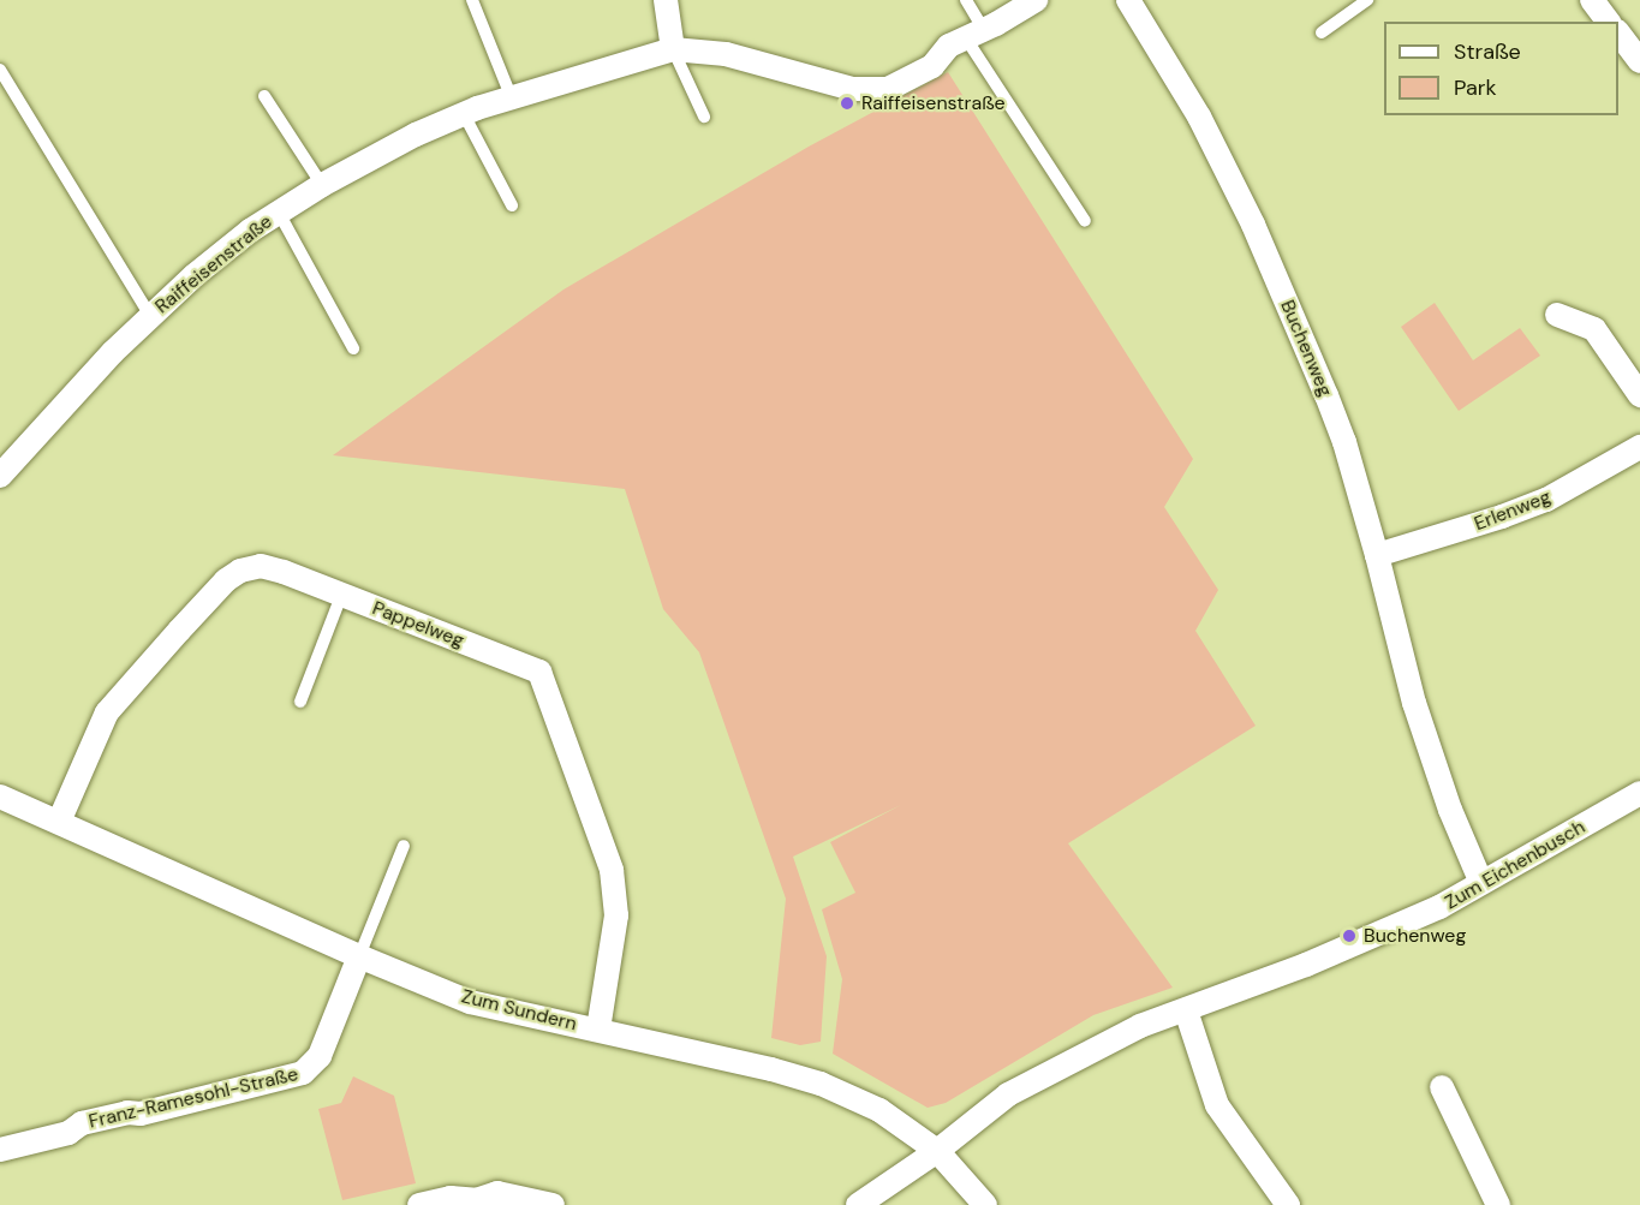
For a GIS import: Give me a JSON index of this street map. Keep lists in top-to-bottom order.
{
  "streets": {
    "street": [
      "Raiffeisenstraße",
      "Buchenweg",
      "Erlenweg",
      "Pappelweg",
      "Zum Eichenbusch",
      "Zum Sundern",
      "Franz-Ramesohl-Straße"
    ]
  },
  "crossings": [
    ["Buchenweg", "Erlenweg"],
    ["Buchenweg", "Zum Eichenbusch"],
    ["Pappelweg", "Zum Sundern"],
    ["Zum Eichenbusch", "Zum Sundern"],
    ["Zum Sundern", "Franz-Ramesohl-Straße"]
  ],
  "places": ["Raiffeisenstraße", "Buchenweg"],
  "legend": ["Straße", "Park"]
}
